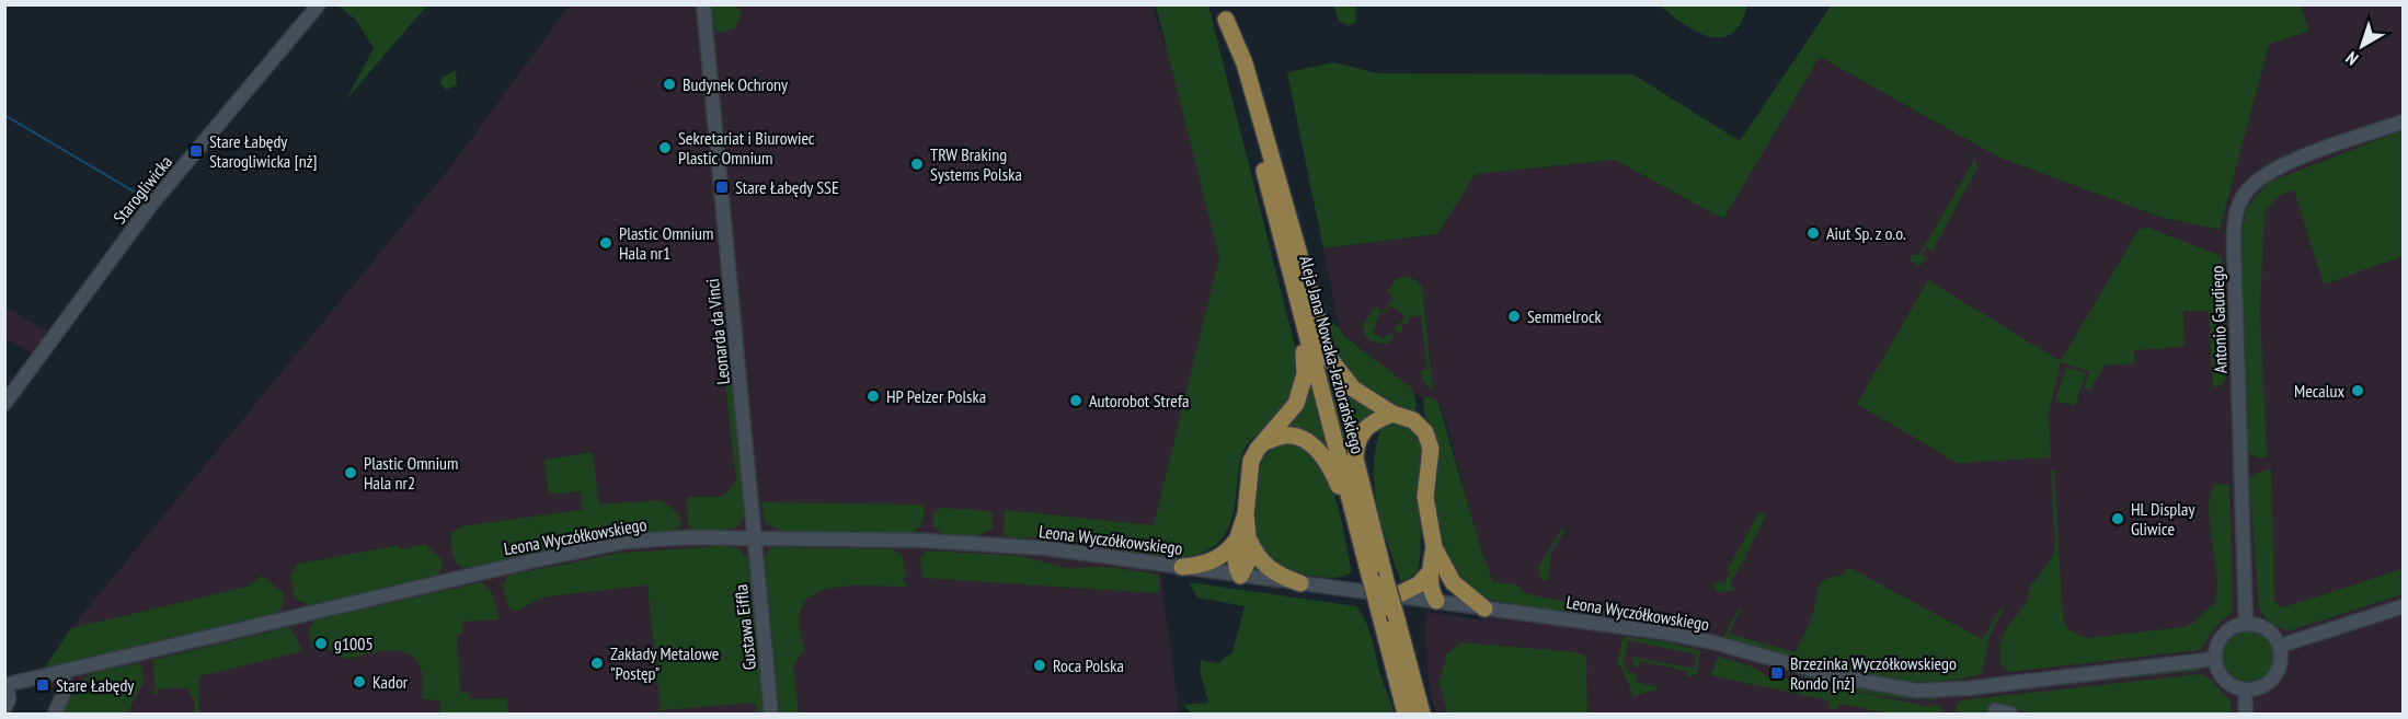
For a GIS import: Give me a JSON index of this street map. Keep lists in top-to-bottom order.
{
  "streets": {
    "main road": ["Aleja Jana Nowaka-Jeziorańskiego"],
    "street": [
      "Starogliwicka",
      "Antonio Gaudiego",
      "Leonarda da Vinci",
      "Leona Wyczółkowskiego",
      "Gustawa Eiffla"
    ]
  },
  "crossings": [
    ["Antonio Gaudiego", "Leona Wyczółkowskiego"],
    ["Leonarda da Vinci", "Leona Wyczółkowskiego"],
    ["Leonarda da Vinci", "Gustawa Eiffla"],
    ["Leona Wyczółkowskiego", "Gustawa Eiffla"]
  ],
  "places": {
    "other": [
      "Budynek Ochrony",
      "Sekretariat i Biurowiec Plastic Omnium",
      "TRW Braking Systems Polska",
      "Aiut Sp. z o.o.",
      "Plastic Omnium Hala nr1",
      "Semmelrock",
      "Mecalux",
      "HP Pelzer Polska",
      "Autorobot Strefa",
      "Plastic Omnium Hala nr2",
      "HL Display Gliwice",
      "g1005",
      "Zakłady Metalowe \"Postęp\"",
      "Roca Polska",
      "Kador"
    ],
    "transit": [
      "Stare Łabędy Starogliwicka [nż]",
      "Stare Łabędy SSE",
      "Brzezinka Wyczółkowskiego Rondo [nż]",
      "Stare Łabędy"
    ]
  },
  "north": "bottom left"
}
